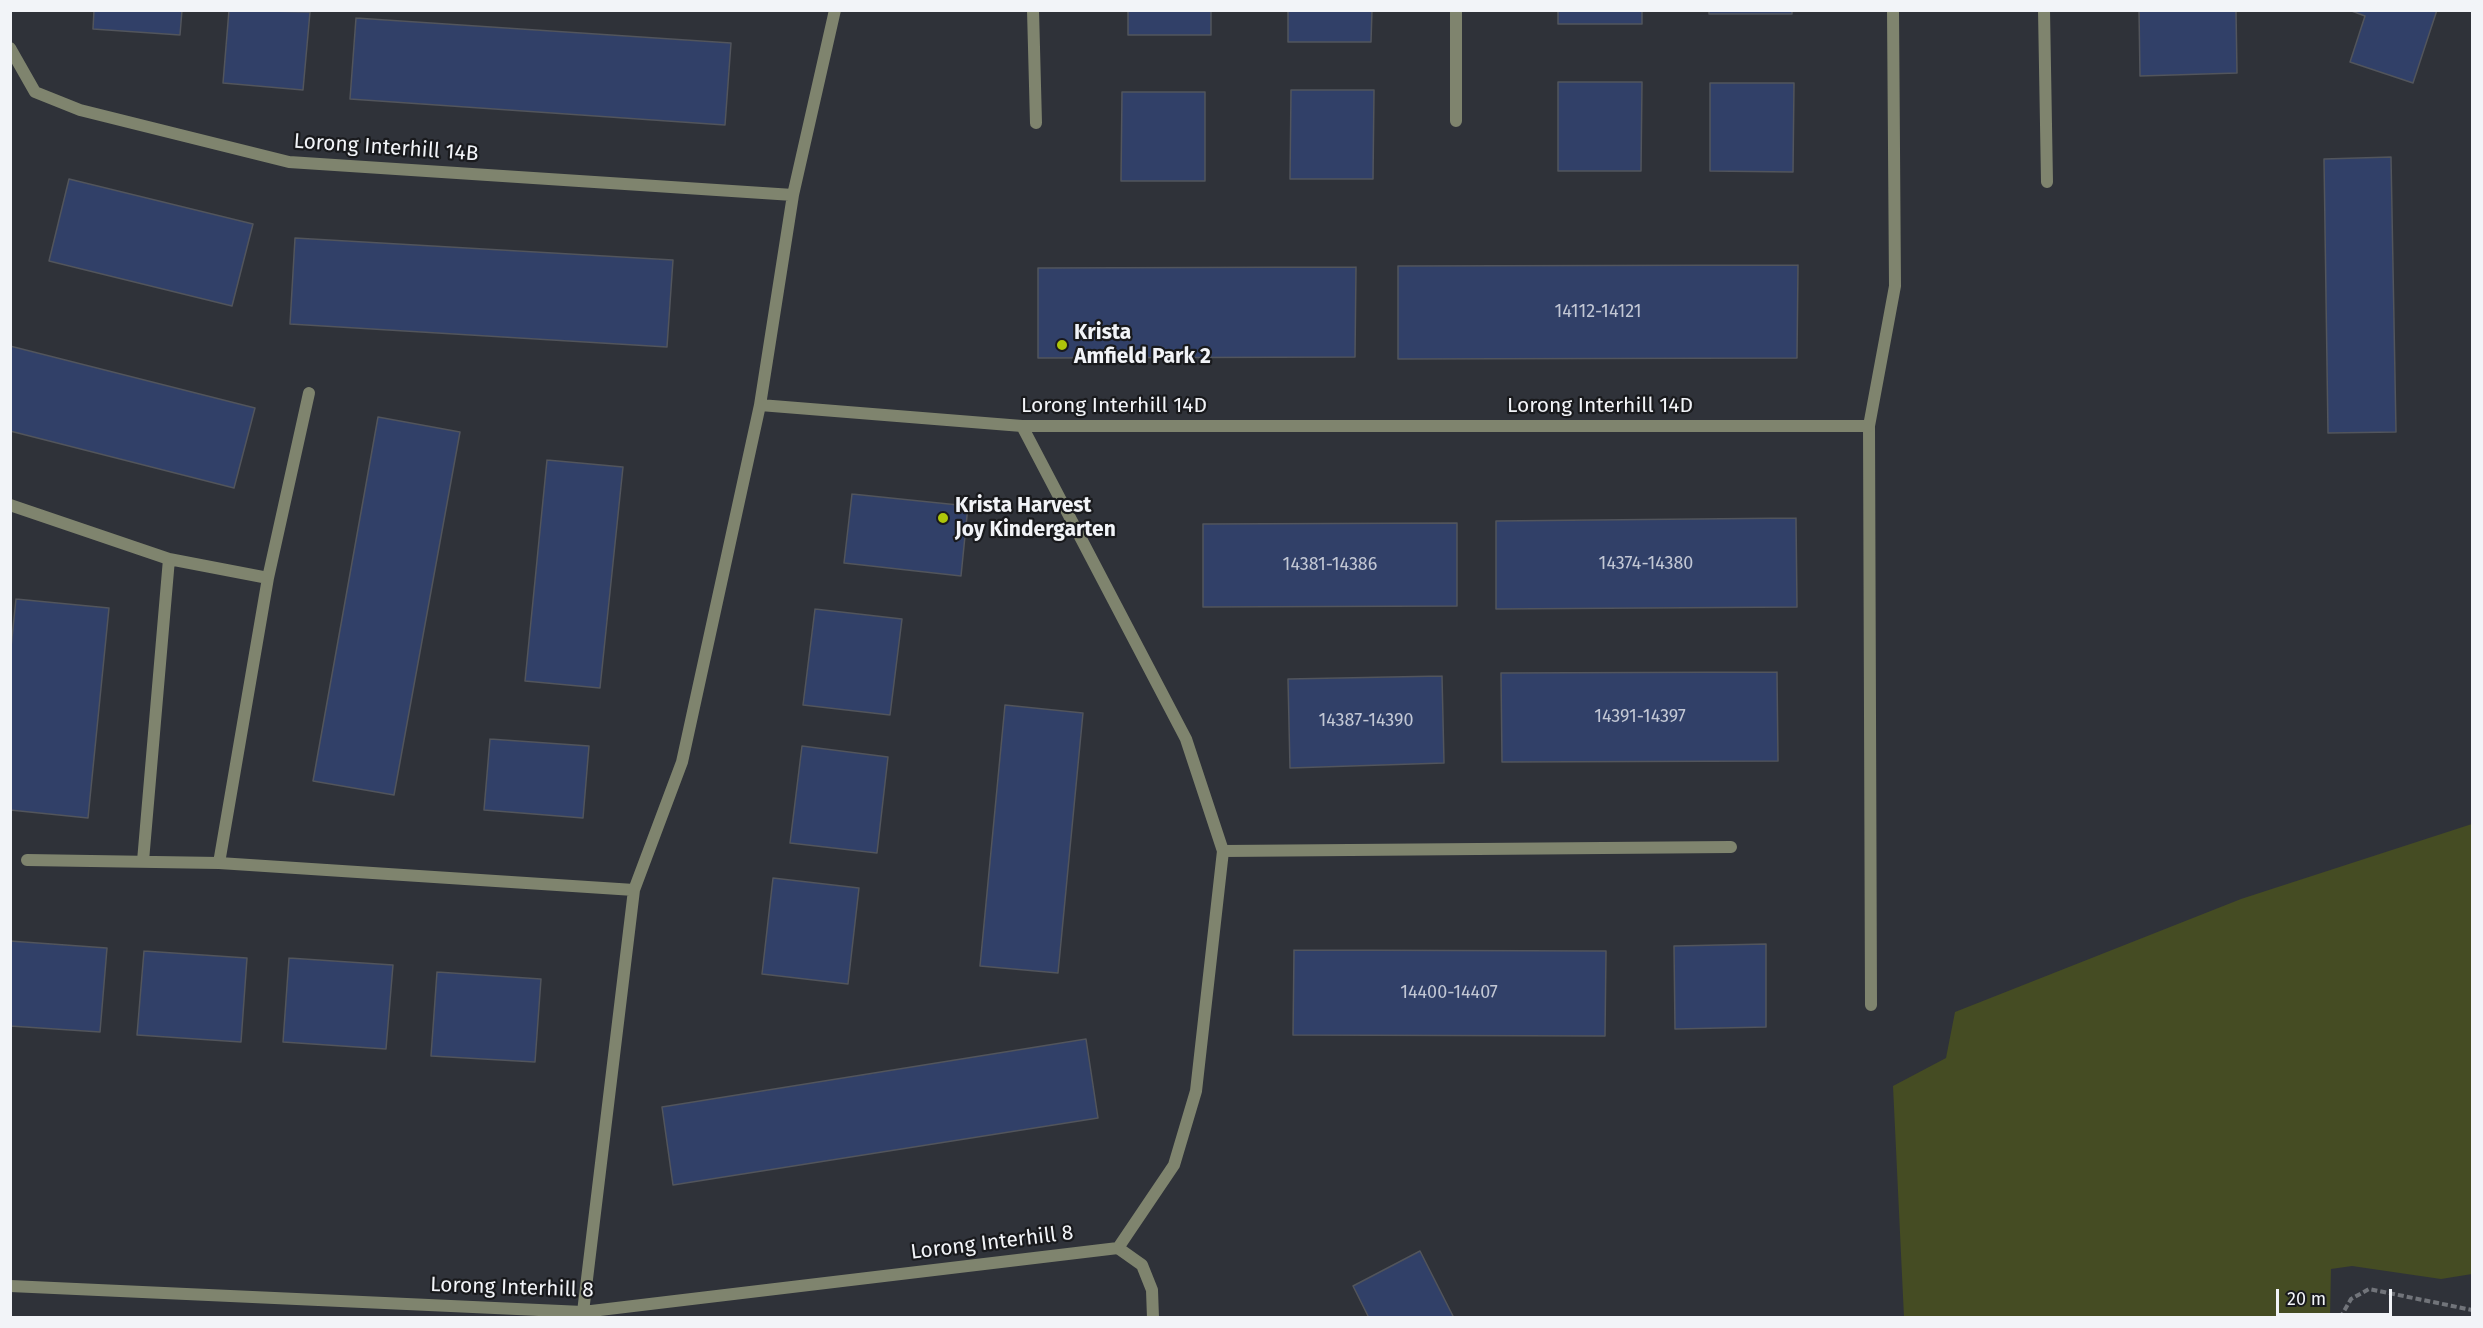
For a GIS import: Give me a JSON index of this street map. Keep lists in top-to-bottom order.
{
  "streets": {
    "street": ["Lorong Interhill 14B", "Lorong Interhill 14D", "Lorong Interhill 8"]
  },
  "places": ["Krista Amfield Park 2", "Krista Harvest Joy Kindergarten"],
  "house_numbers": [
    "14112-14121",
    "14374-14380",
    "14381-14386",
    "14391-14397",
    "14387-14390",
    "14400-14407"
  ],
  "scale_bar": "20 m"
}
